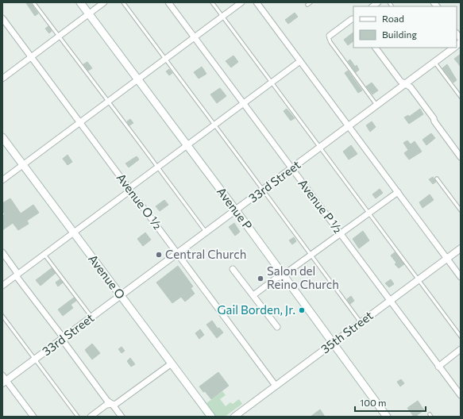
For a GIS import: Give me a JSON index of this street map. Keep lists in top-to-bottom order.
{
  "streets": {
    "main road": ["Avenue P", "Avenue O"],
    "street": [
      "33rd Street",
      "Avenue O ½",
      "Avenue P ½",
      "35th Street"
    ]
  },
  "crossings": [
    ["33rd Street", "Avenue O ½"],
    ["33rd Street", "Avenue P ½"],
    ["33rd Street", "Avenue P"],
    ["33rd Street", "Avenue O"],
    ["Avenue O ½", "35th Street"],
    ["Avenue P ½", "35th Street"],
    ["Avenue P", "35th Street"]
  ],
  "places": ["Central Church", "Salon del Reino Church", "Gail Borden, Jr."],
  "legend": ["Road", "Building"],
  "scale_bar": "100 m"
}
